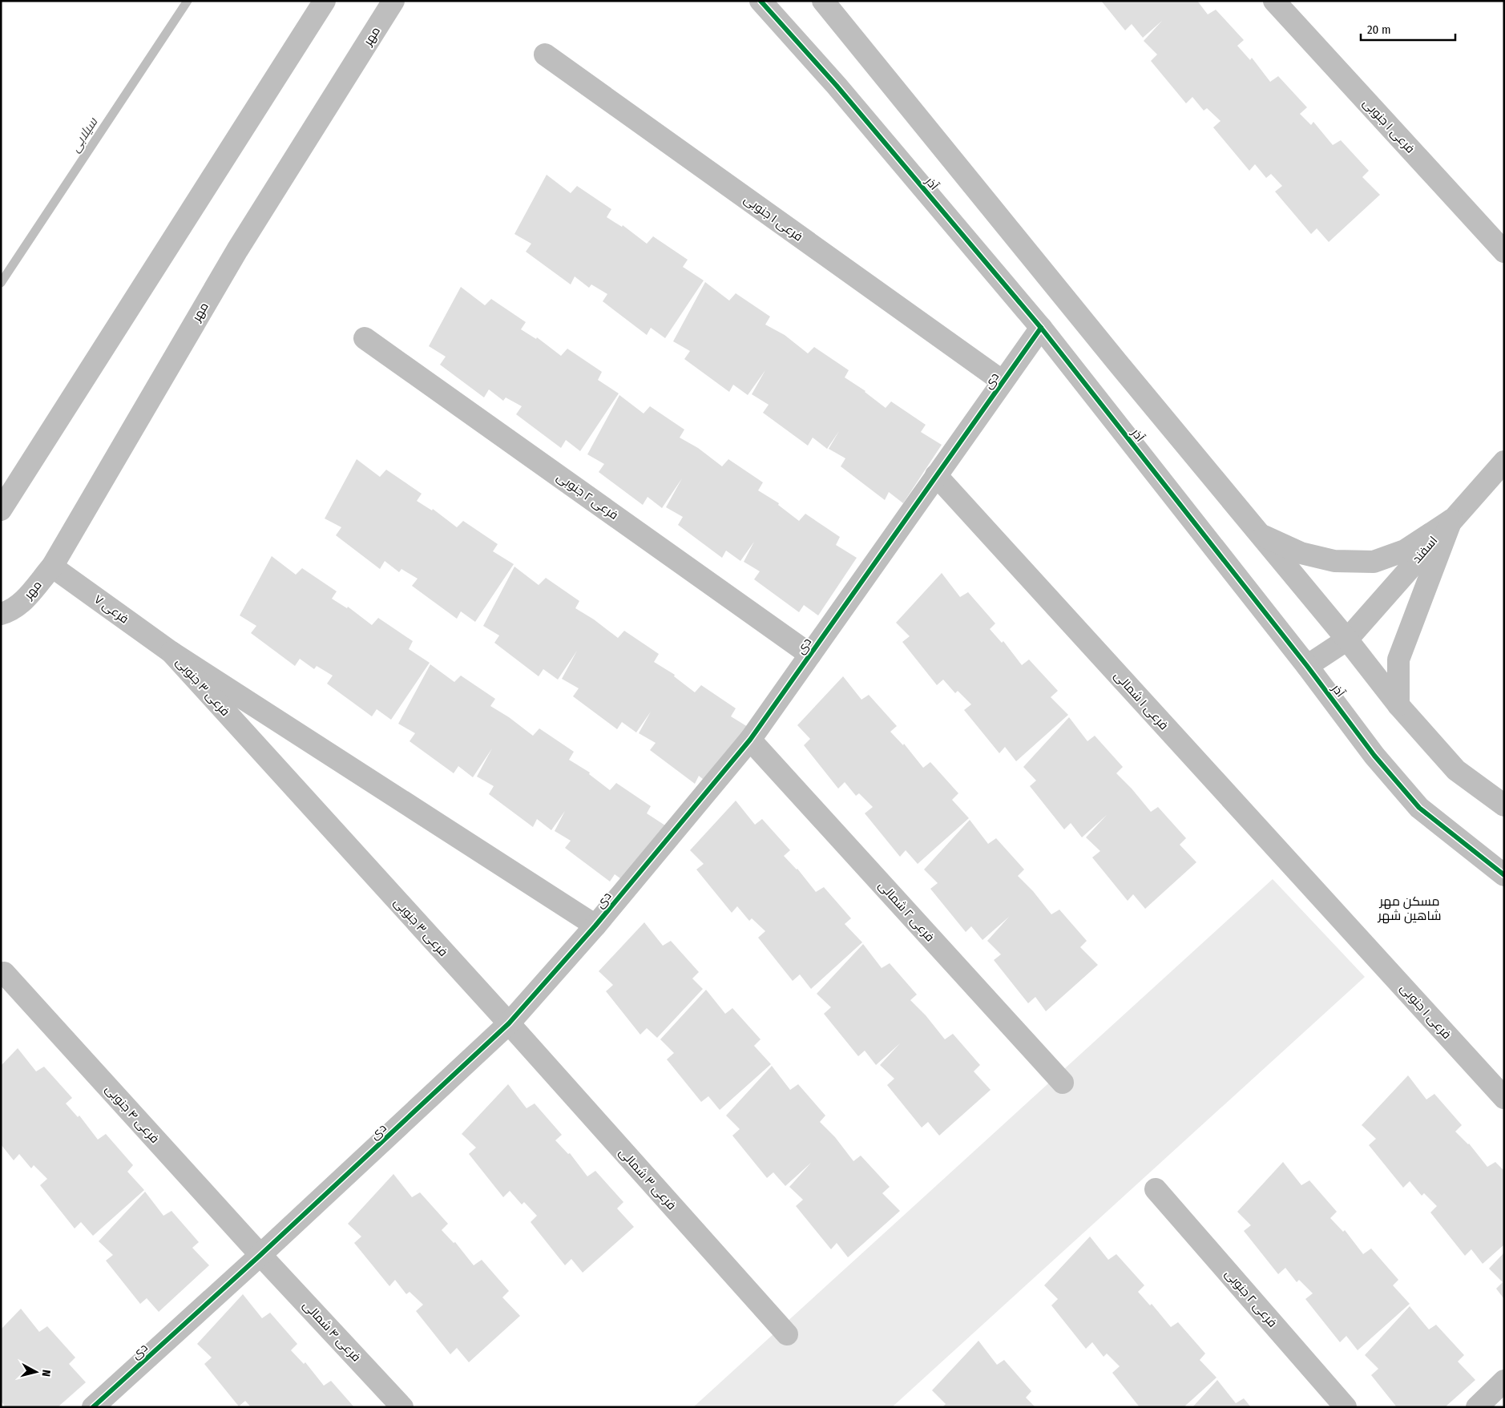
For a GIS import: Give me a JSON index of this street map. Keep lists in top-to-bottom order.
{
  "streets": {
    "street": [
      "مهر",
      "فرعی ۱ جنوبی",
      "آذر",
      "دی",
      "فرعی ۲ جنوبی",
      "اسفند",
      "فرعی ۷",
      "فرعی ۳ جنوبی",
      "فرعی ۱ شمالی",
      "فرعی ۲ شمالی",
      "فرعی ۴ جنوبی",
      "فرعی ۳ شمالی",
      "فرعی ۴ شمالی"
    ]
  },
  "crossings": [
    ["مهر", "فرعی ۷"],
    ["فرعی ۱ جنوبی", "دی"],
    ["فرعی ۱ جنوبی", "فرعی ۱ شمالی"],
    ["آذر", "دی"],
    ["آذر", "اسفند"],
    ["دی", "فرعی ۲ جنوبی"],
    ["دی", "فرعی ۳ جنوبی"],
    ["دی", "فرعی ۱ شمالی"],
    ["دی", "فرعی ۲ شمالی"],
    ["دی", "فرعی ۴ جنوبی"],
    ["دی", "فرعی ۳ شمالی"],
    ["دی", "فرعی ۴ شمالی"],
    ["فرعی ۷", "فرعی ۳ جنوبی"],
    ["فرعی ۳ جنوبی", "فرعی ۳ شمالی"],
    ["فرعی ۴ جنوبی", "فرعی ۴ شمالی"]
  ],
  "districts": ["مسکن مهر شاهین شهر"],
  "water": ["سیلابی"],
  "scale_bar": "20 m",
  "north": "right"
}
